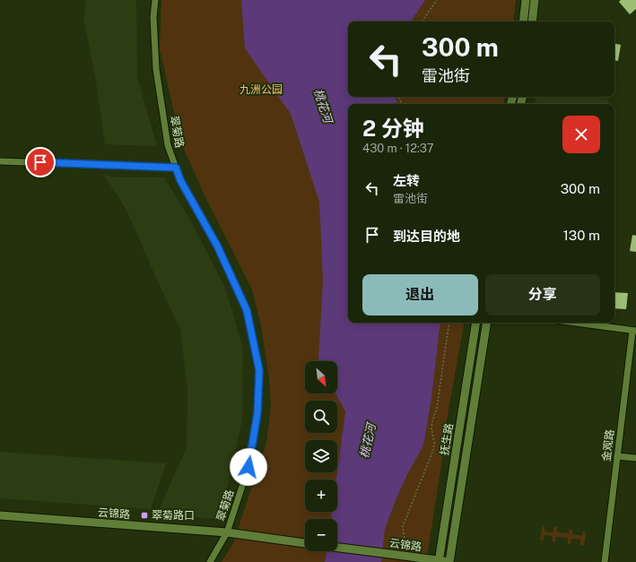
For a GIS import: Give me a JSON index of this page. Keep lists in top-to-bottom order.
{
  "streets": {
    "main road": ["抚生路", "云锦路"],
    "street": ["翠菊路", "金观路"]
  },
  "crossings": [
    ["翠菊路", "云锦路"],
    ["抚生路", "云锦路"]
  ],
  "water": ["桃花河"],
  "parks": ["九洲公园"],
  "places": {
    "transit": ["翠菊路口"]
  },
  "north": "bottom right",
  "page": {
    "turn": ["300 m", "雷池街"],
    "heading": ["2 分钟", "430 m · 12:37"],
    "list": [
      {
        "name": "左转",
        "note": "雷池街",
        "value": "300 m"
      },
      {
        "name": "到达目的地",
        "value": "130 m"
      }
    ],
    "buttons": ["退出", "分享"],
    "map_buttons": ["+", "−"]
  }
}
